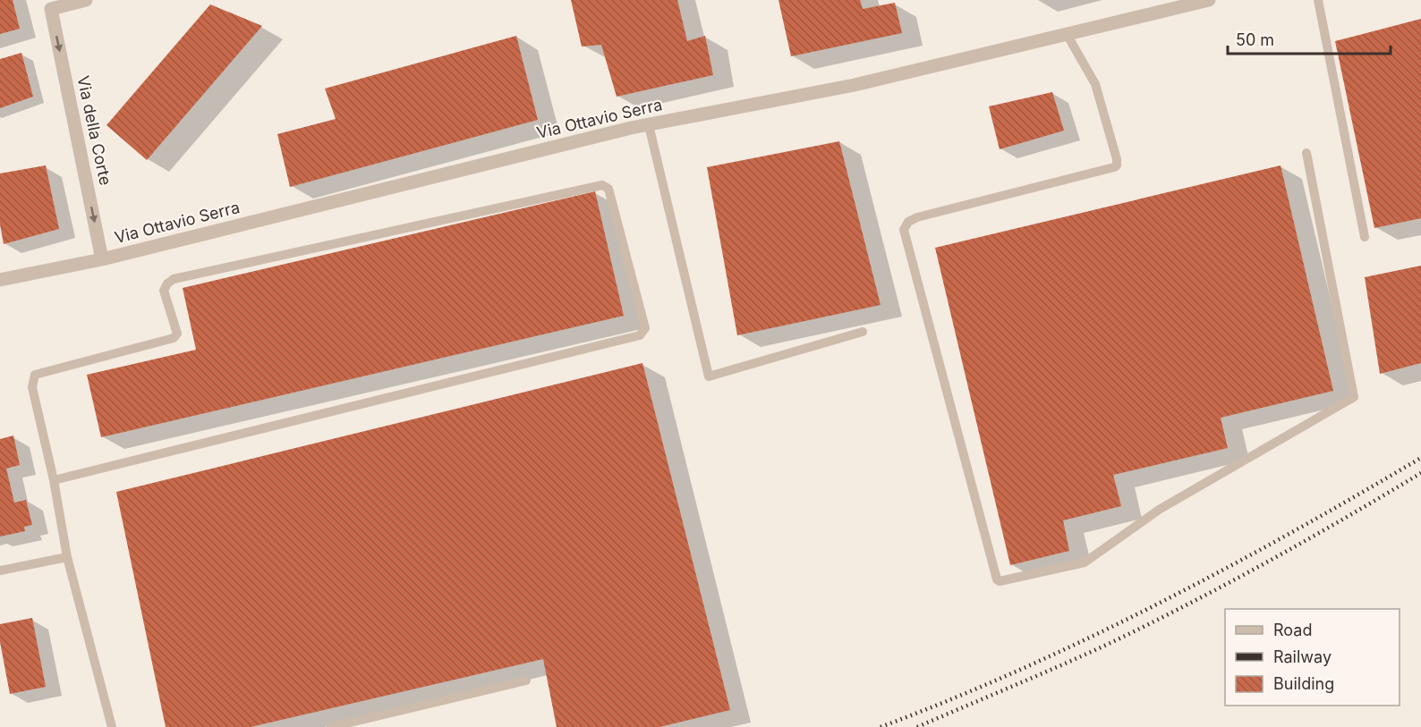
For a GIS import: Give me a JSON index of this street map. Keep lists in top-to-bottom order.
{
  "streets": {
    "street": ["Via Ottavio Serra", "Via della Corte"]
  },
  "crossings": [
    ["Via Ottavio Serra", "Via della Corte"]
  ],
  "one_way": ["Via della Corte"],
  "legend": ["Road", "Railway", "Building"],
  "scale_bar": "50 m"
}
